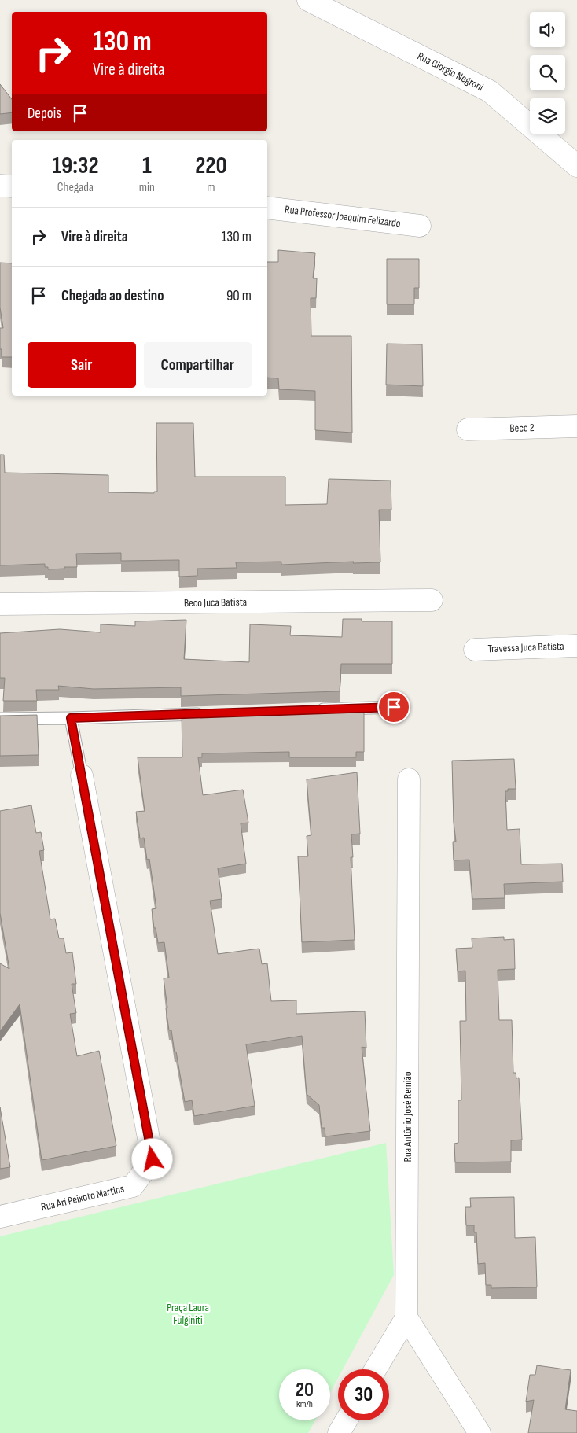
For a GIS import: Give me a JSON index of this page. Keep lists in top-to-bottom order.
{
  "streets": {
    "street": [
      "Rua Giorgio Negroni",
      "Rua Professor Joaquim Felizardo",
      "Beco 2",
      "Beco Juca Batista",
      "Travessa Juca Batista",
      "Rua Antônio José Remião",
      "Rua Ari Peixoto Martins"
    ]
  },
  "parks": ["Praça Laura Fulginiti"],
  "page": {
    "turn": ["130 m", "Vire à direita"],
    "then": "Depois",
    "eta": [
      "19:32",
      "Chegada",
      "1",
      "min",
      "220",
      "m"
    ],
    "list": [
      {
        "name": "Vire à direita",
        "value": "130 m"
      },
      {
        "name": "Chegada ao destino",
        "value": "90 m"
      }
    ],
    "buttons": ["Sair", "Compartilhar"],
    "speed": "20 km/h",
    "limit": "30"
  }
}
